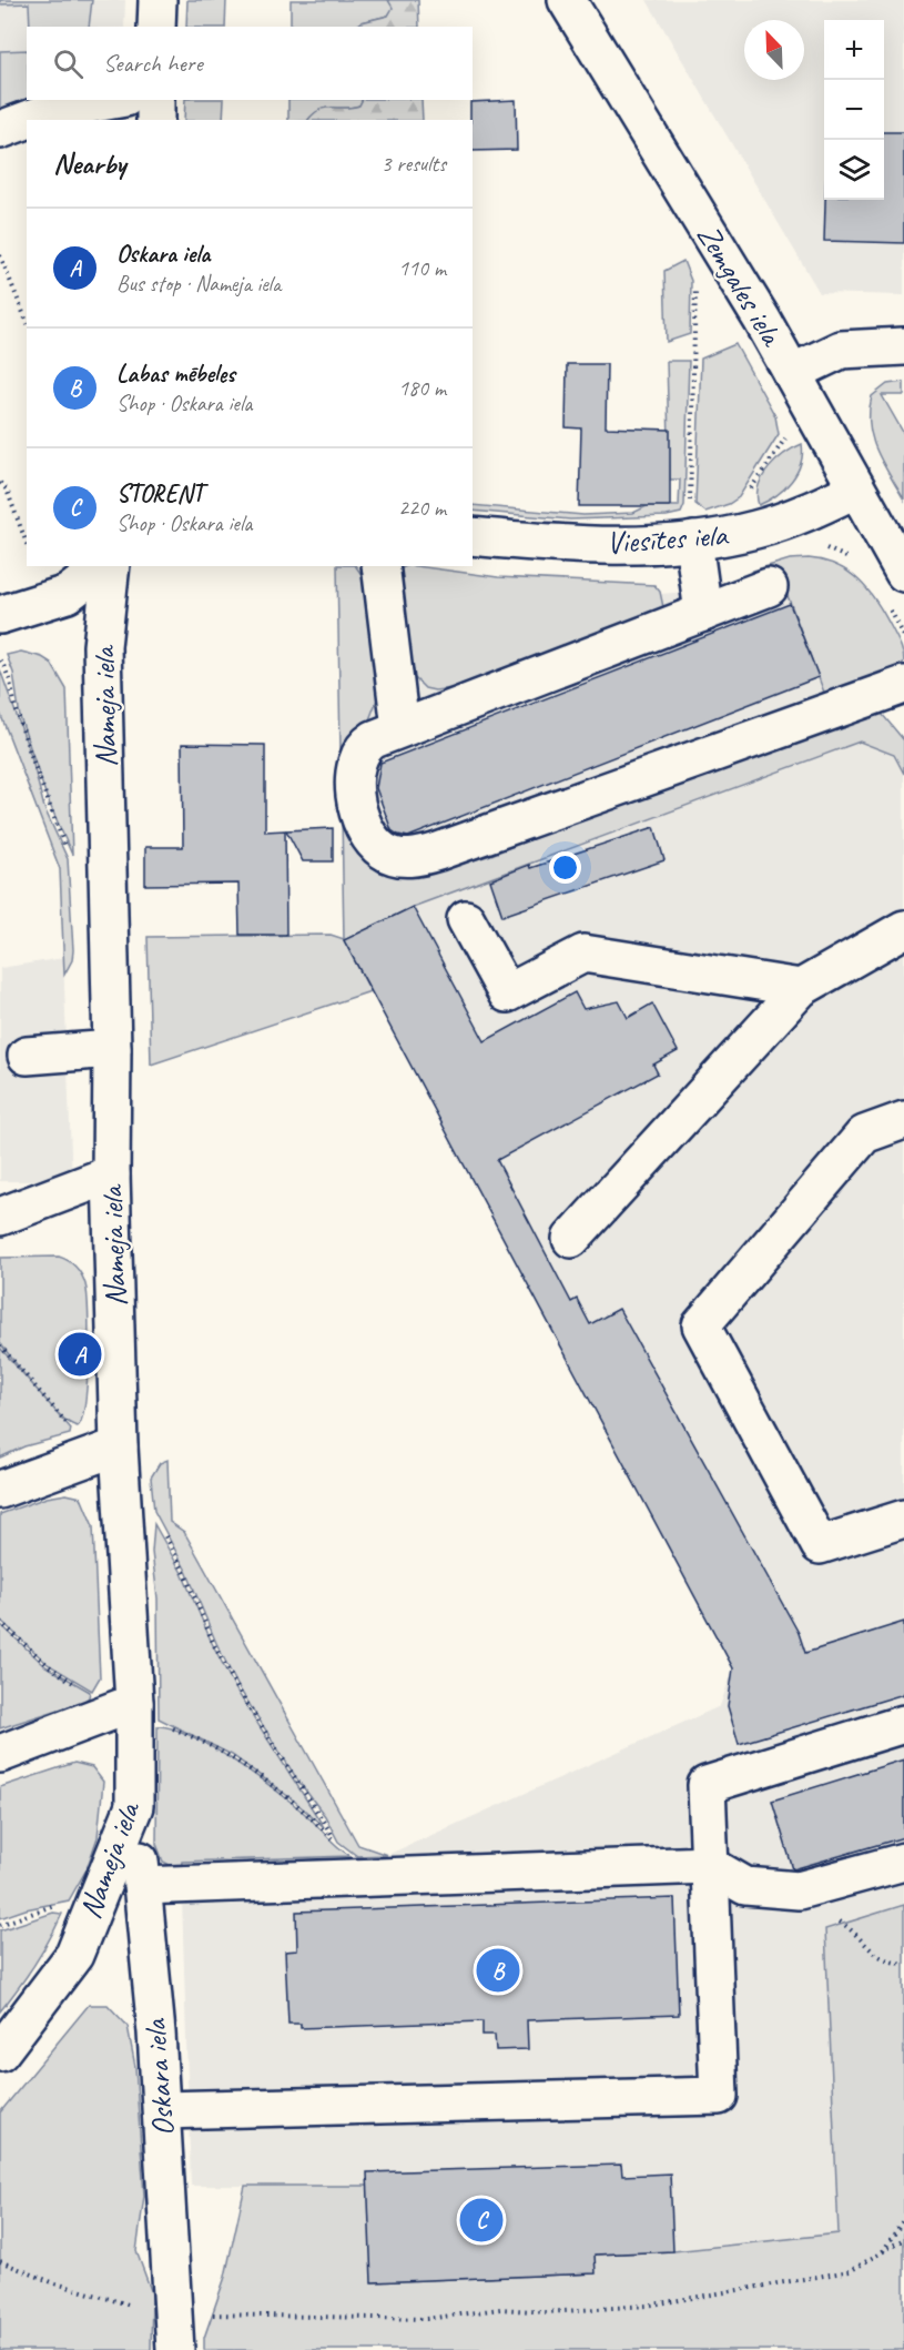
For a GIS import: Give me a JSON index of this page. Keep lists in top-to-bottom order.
{
  "streets": {
    "street": [
      "Zemgales iela",
      "Viesītes iela",
      "Nameja iela",
      "Oskara iela"
    ]
  },
  "crossings": [
    ["Zemgales iela", "Viesītes iela"],
    ["Nameja iela", "Oskara iela"]
  ],
  "north": "top left",
  "page": {
    "map_buttons": ["+", "−"],
    "search": "Search here",
    "heading": ["Nearby", "3 results"],
    "list": [
      {
        "mark": "A",
        "name": "Oskara iela",
        "note": "Bus stop · Nameja iela",
        "value": "110 m"
      },
      {
        "mark": "B",
        "name": "Labas mēbeles",
        "note": "Shop · Oskara iela",
        "value": "180 m"
      },
      {
        "mark": "C",
        "name": "STORENT",
        "note": "Shop · Oskara iela",
        "value": "220 m"
      }
    ],
    "pins": ["A", "B", "C"]
  }
}
